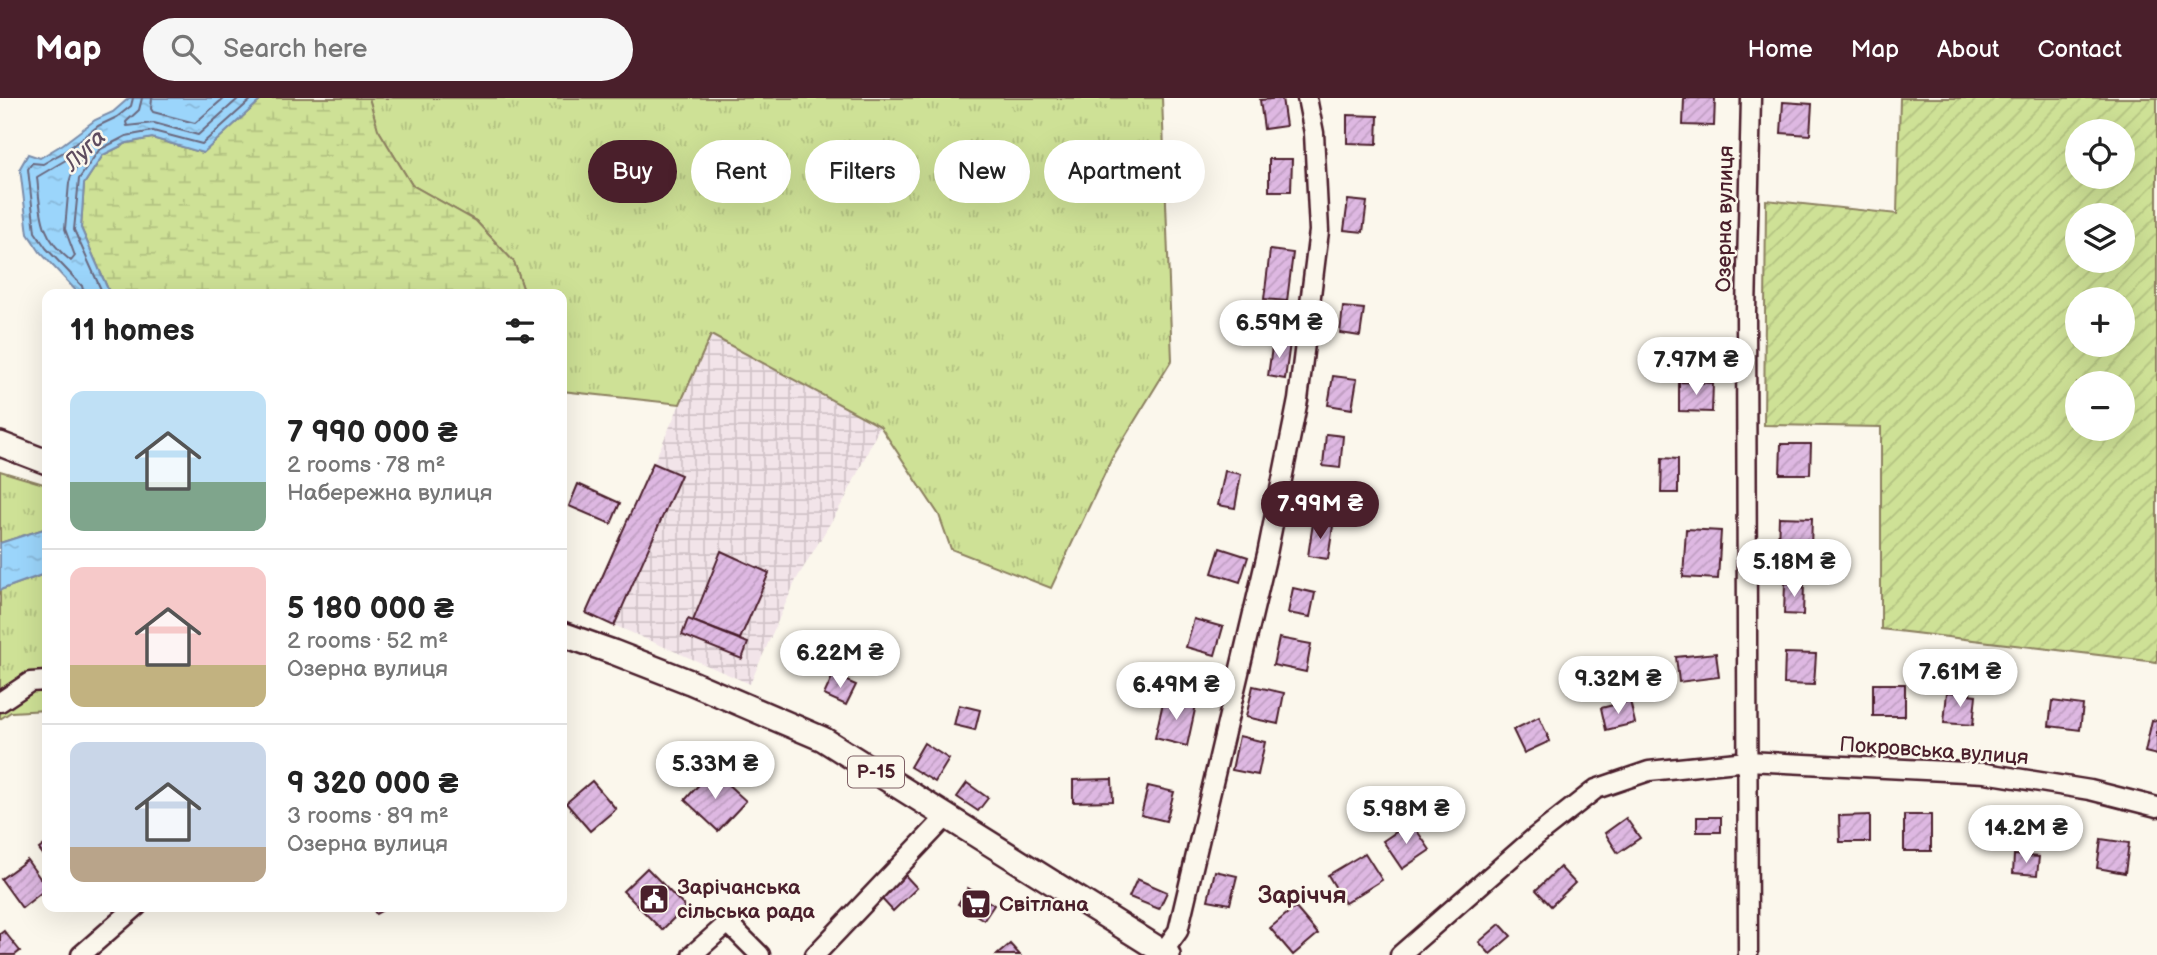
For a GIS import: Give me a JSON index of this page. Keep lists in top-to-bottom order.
{
  "streets": {
    "main road": ["Р-15"],
    "street": ["Озерна вулиця", "Покровська вулиця"]
  },
  "crossings": [
    ["Озерна вулиця", "Покровська вулиця"]
  ],
  "districts": ["Заріччя"],
  "water": ["Луга"],
  "places": {
    "public building": ["Зарічанська сільська рада"],
    "supermarket": ["Світлана"]
  },
  "page": {
    "header": "Map",
    "search": "Search here",
    "nav": [
      "Home",
      "Map",
      "About",
      "Contact"
    ],
    "map_buttons": ["+", "−"],
    "chip": [
      "Buy",
      "Rent",
      "Filters",
      "New",
      "Apartment"
    ],
    "heading": "11 homes",
    "price": [
      "6.59M ₴",
      "7.97M ₴",
      "7.99M ₴",
      "5.18M ₴",
      "6.22M ₴",
      "7.61M ₴",
      "9.32M ₴",
      "6.49M ₴",
      "5.33M ₴",
      "5.98M ₴",
      "14.2M ₴"
    ],
    "list": [
      {
        "name": "7 990 000 ₴",
        "note": "2 rooms · 78 m² · Набережна вулиця"
      },
      {
        "name": "5 180 000 ₴",
        "note": "2 rooms · 52 m² · Озерна вулиця"
      },
      {
        "name": "9 320 000 ₴",
        "note": "3 rooms · 89 m² · Озерна вулиця"
      }
    ]
  }
}
